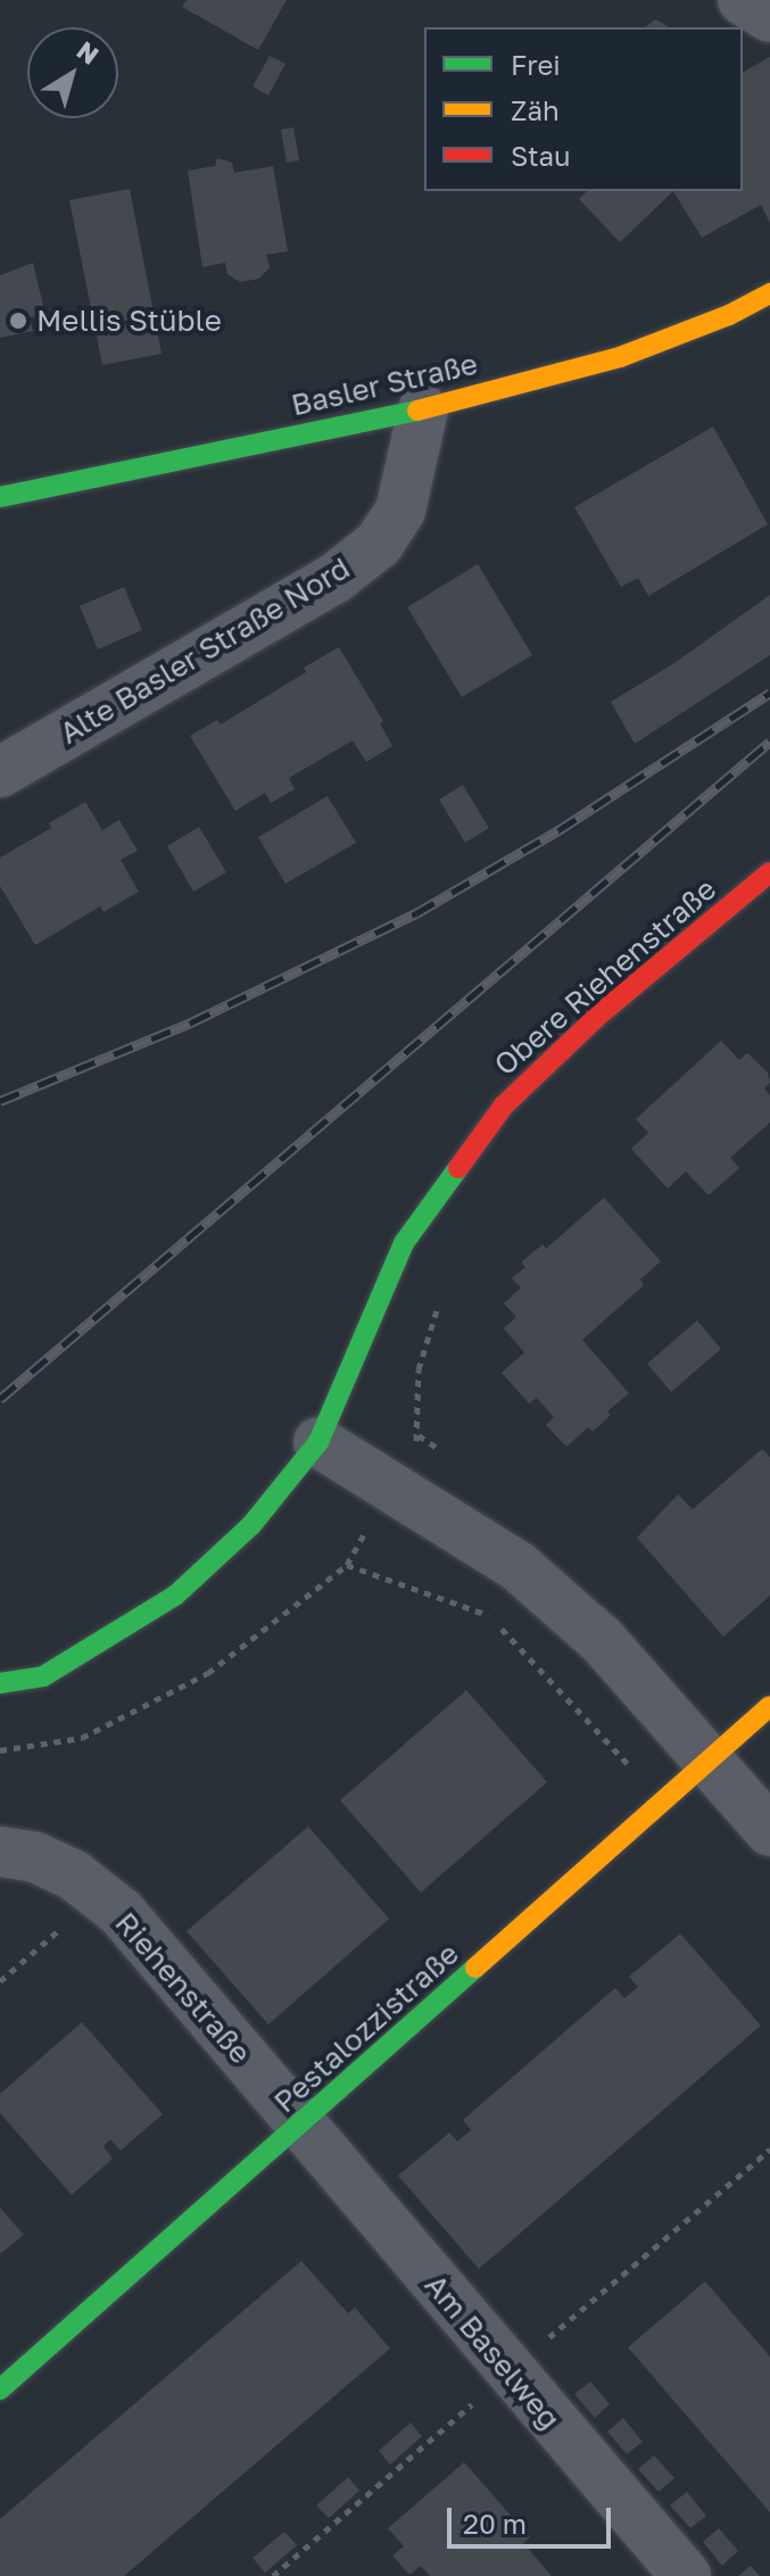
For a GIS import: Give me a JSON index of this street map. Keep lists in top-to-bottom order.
{
  "streets": {
    "main road": ["Basler Straße", "Obere Riehenstraße", "Pestalozzistraße"],
    "street": ["Alte Basler Straße Nord", "Riehenstraße", "Am Baselweg"]
  },
  "crossings": [
    ["Basler Straße", "Alte Basler Straße Nord"],
    ["Riehenstraße", "Pestalozzistraße"],
    ["Riehenstraße", "Am Baselweg"],
    ["Pestalozzistraße", "Am Baselweg"]
  ],
  "places": ["Mellis Stüble"],
  "legend": ["Frei", "Zäh", "Stau"],
  "scale_bar": "20 m",
  "north": "top right"
}
